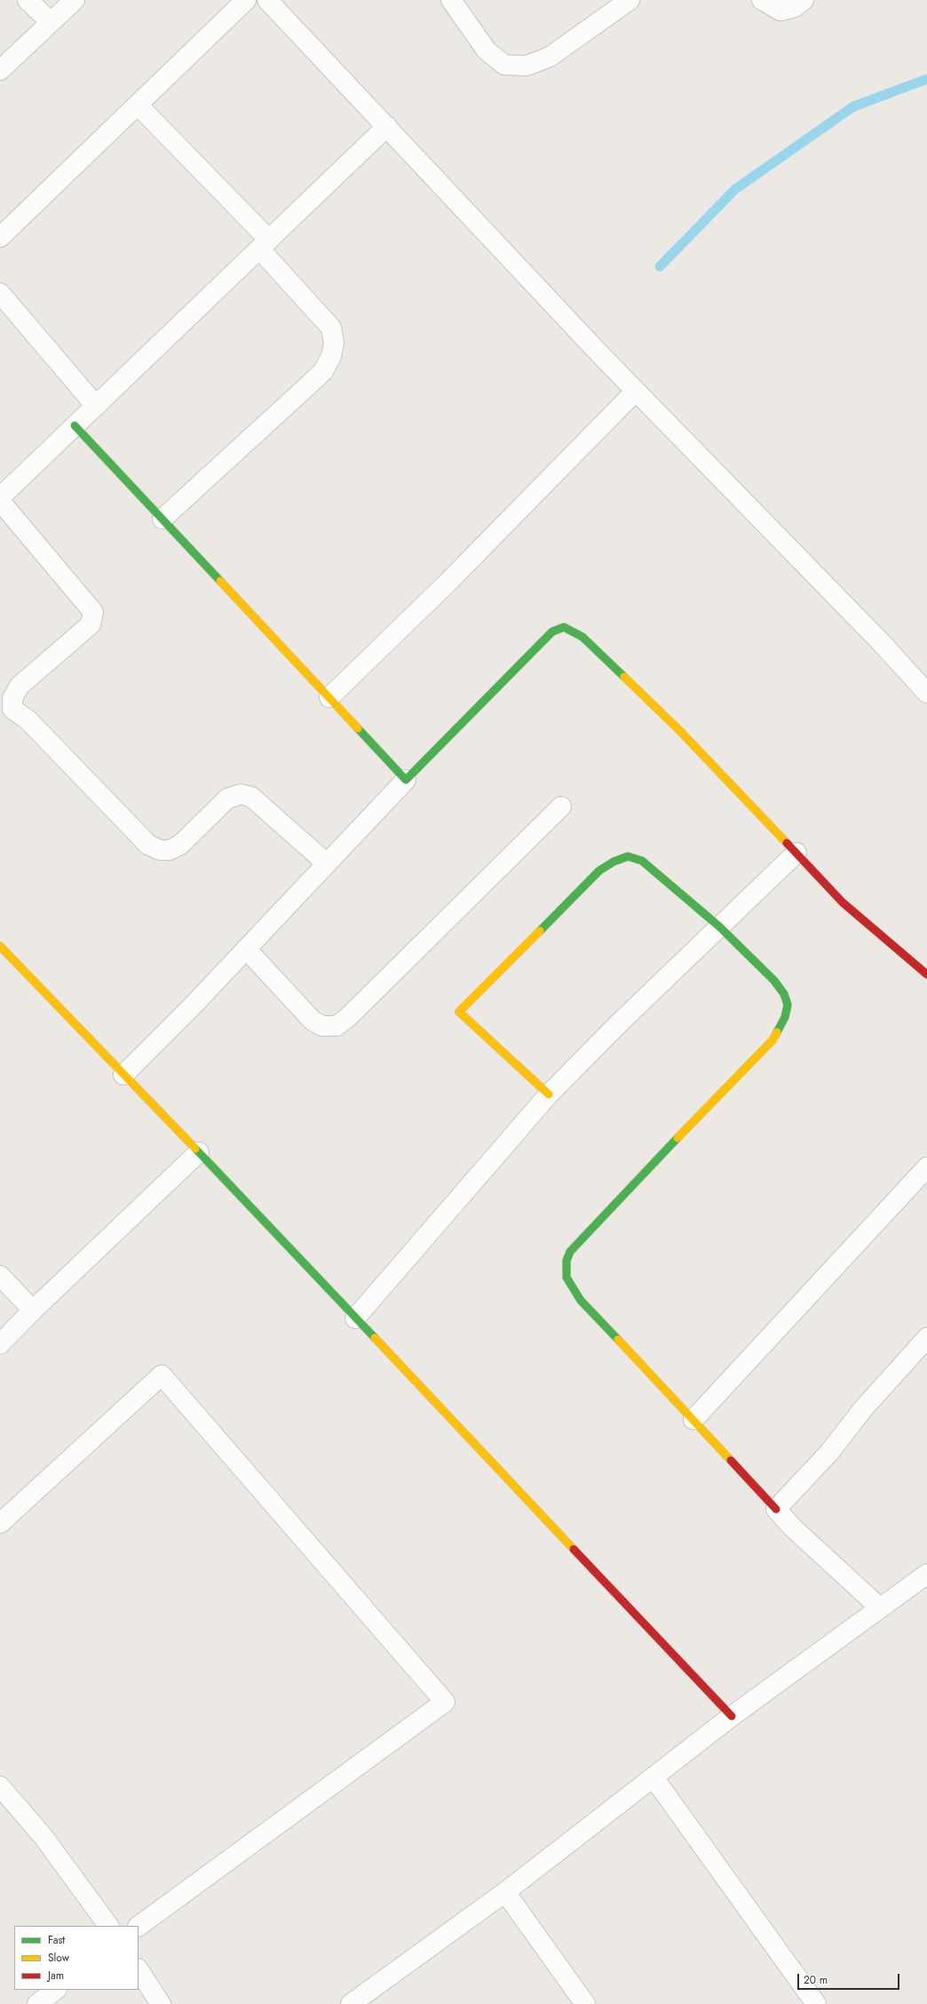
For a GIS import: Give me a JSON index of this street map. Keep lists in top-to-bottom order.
{
  "legend": ["Fast", "Slow", "Jam"],
  "scale_bar": "20 m"
}
